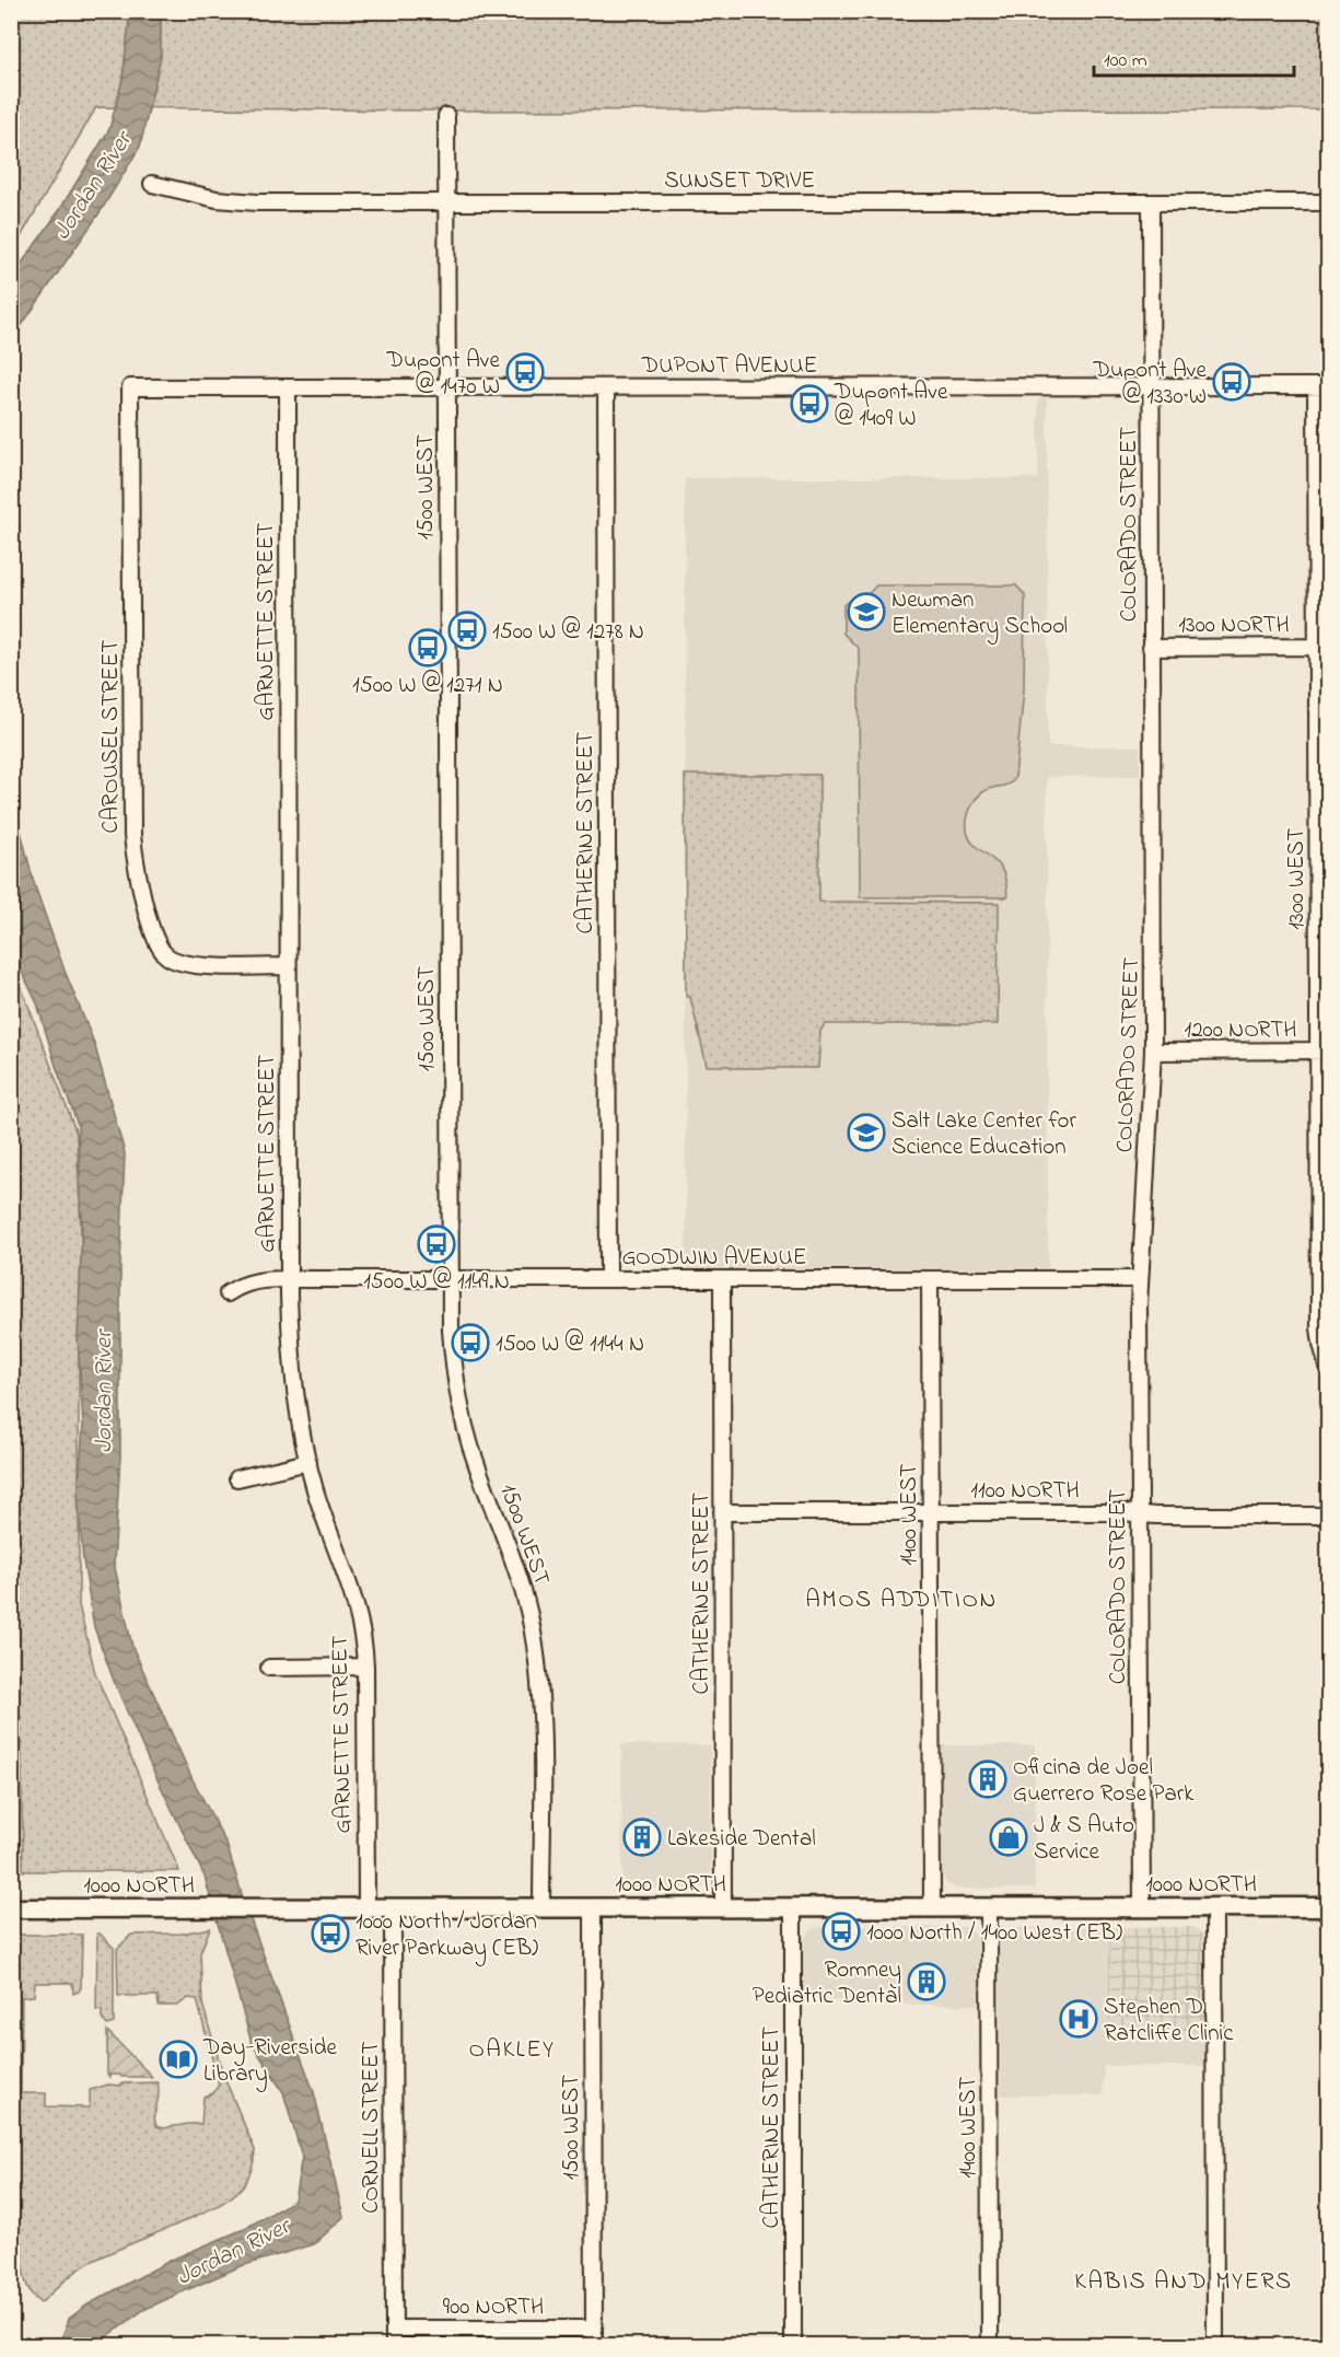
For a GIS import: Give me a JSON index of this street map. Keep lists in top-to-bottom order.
{
  "streets": {
    "street": [
      "SUNSET DRIVE",
      "DUPONT AVENUE",
      "1500 WEST",
      "COLORADO STREET",
      "GARNETTE STREET",
      "1300 NORTH",
      "CAROUSEL STREET",
      "CATHERINE STREET",
      "1300 WEST",
      "1200 NORTH",
      "GOODWIN AVENUE",
      "1100 NORTH",
      "1400 WEST",
      "1000 NORTH",
      "CORNELL STREET",
      "900 NORTH"
    ]
  },
  "crossings": [
    ["SUNSET DRIVE", "1500 WEST"],
    ["SUNSET DRIVE", "COLORADO STREET"],
    ["DUPONT AVENUE", "1500 WEST"],
    ["DUPONT AVENUE", "COLORADO STREET"],
    ["DUPONT AVENUE", "GARNETTE STREET"],
    ["DUPONT AVENUE", "CAROUSEL STREET"],
    ["DUPONT AVENUE", "CATHERINE STREET"],
    ["DUPONT AVENUE", "1300 WEST"],
    ["1500 WEST", "GOODWIN AVENUE"],
    ["1500 WEST", "1000 NORTH"],
    ["1500 WEST", "900 NORTH"],
    ["COLORADO STREET", "1300 NORTH"],
    ["COLORADO STREET", "1200 NORTH"],
    ["COLORADO STREET", "GOODWIN AVENUE"],
    ["COLORADO STREET", "1100 NORTH"],
    ["COLORADO STREET", "1000 NORTH"],
    ["GARNETTE STREET", "CAROUSEL STREET"],
    ["GARNETTE STREET", "GOODWIN AVENUE"],
    ["GARNETTE STREET", "1000 NORTH"],
    ["1300 NORTH", "1300 WEST"],
    ["CATHERINE STREET", "GOODWIN AVENUE"],
    ["CATHERINE STREET", "1100 NORTH"],
    ["CATHERINE STREET", "1000 NORTH"],
    ["1300 WEST", "1200 NORTH"],
    ["GOODWIN AVENUE", "1400 WEST"],
    ["1100 NORTH", "1400 WEST"],
    ["1400 WEST", "1000 NORTH"],
    ["1000 NORTH", "CORNELL STREET"],
    ["CORNELL STREET", "900 NORTH"]
  ],
  "districts": ["AMOS ADDITION", "OAKLEY", "KABIS AND MYERS"],
  "water": ["Jordan River"],
  "places": {
    "bus stop": [
      "Dupont Ave @ 1470 W",
      "Dupont Ave @ 1330 W",
      "Dupont Ave @ 1409 W",
      "1500 W @ 1278 N",
      "1500 W @ 1271 N",
      "1500 W @ 1149 N",
      "1500 W @ 1144 N",
      "1000 North / 1400 West (EB)",
      "1000 North / Jordan River Parkway (EB)"
    ],
    "school or university": ["Newman Elementary School", "Salt Lake Center for Science Education"],
    "building": ["Oficina de Joel Guerrero Rose Park", "Lakeside Dental", "Romney Pediatric Dental"],
    "shop": ["J & S Auto Service"],
    "hospital": ["Stephen D Ratcliffe Clinic"],
    "library": ["Day-Riverside Library"]
  },
  "scale_bar": "100 m"
}
